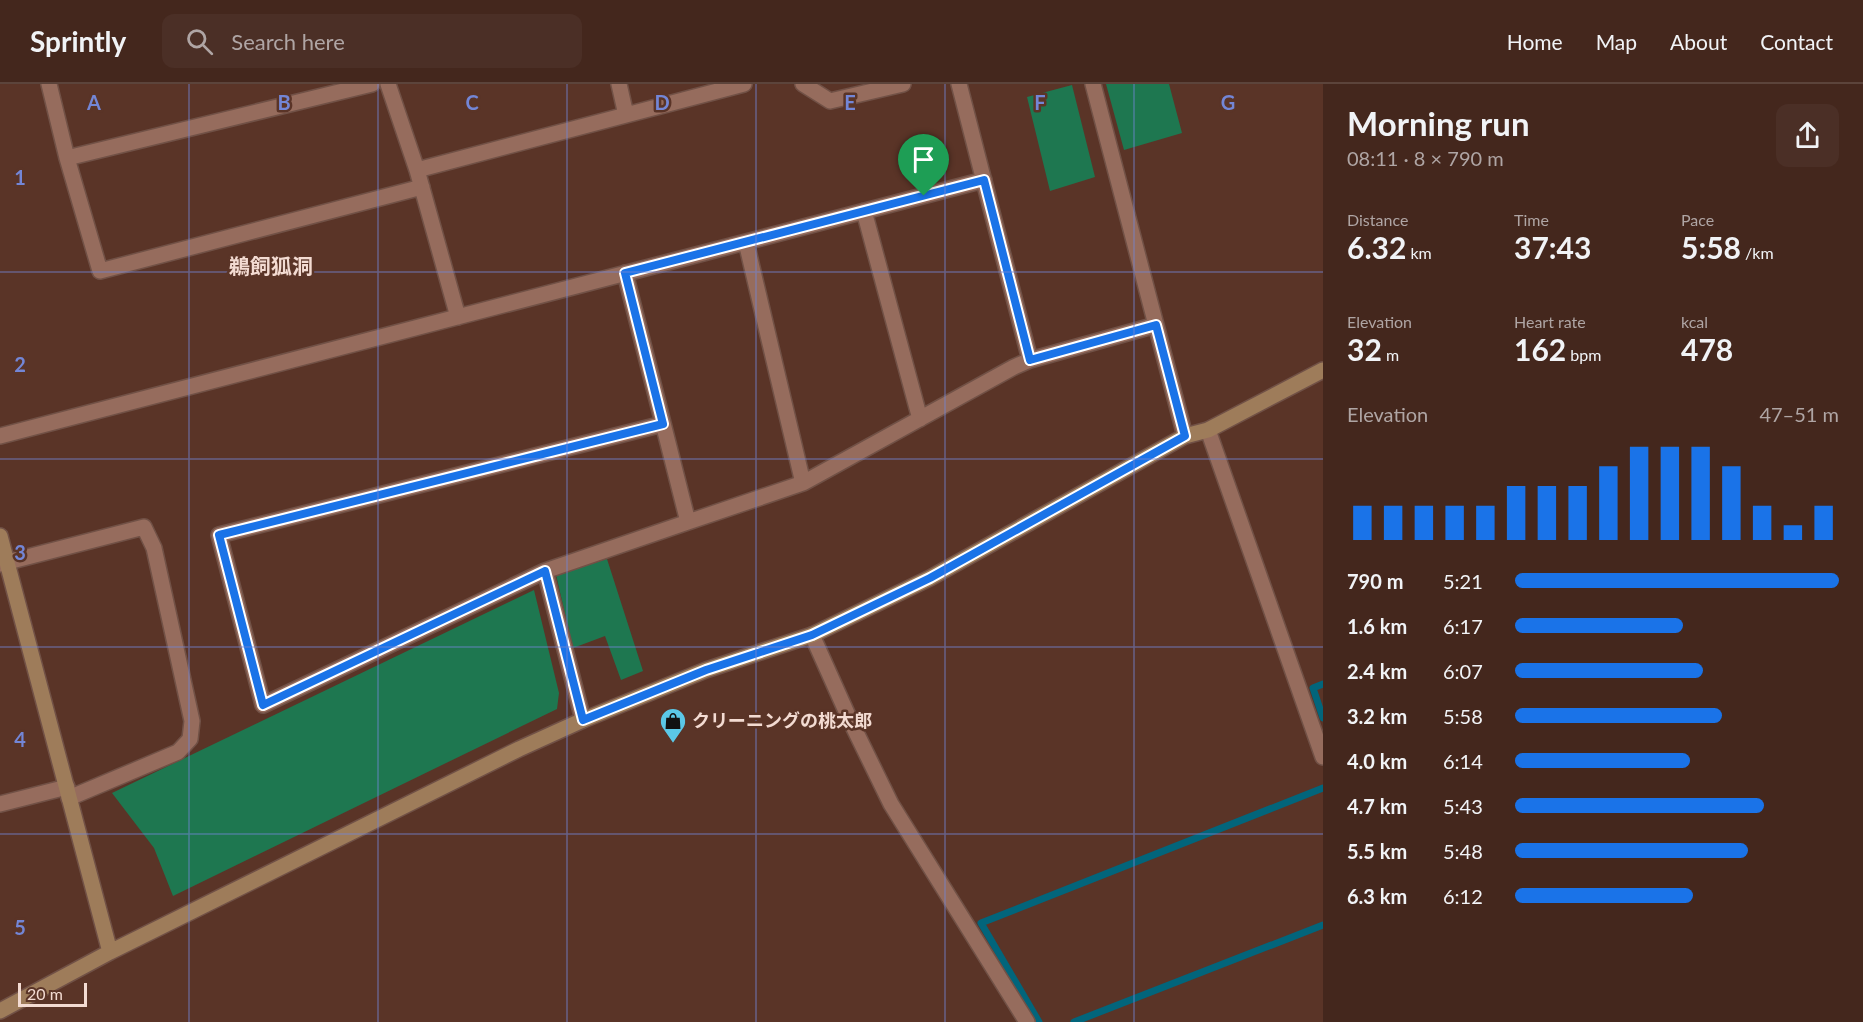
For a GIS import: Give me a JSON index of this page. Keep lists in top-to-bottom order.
{
  "districts": ["鵜飼狐洞"],
  "places": {
    "shop": ["クリーニングの桃太郎"]
  },
  "scale_bar": "20 m",
  "page": {
    "header": "Sprintly",
    "search": "Search here",
    "nav": [
      "Home",
      "Map",
      "About",
      "Contact"
    ],
    "heading": ["Morning run", "08:11 · 8 × 790 m"],
    "stats": [
      ["Distance", "6.32 km"],
      ["Time", "37:43"],
      ["Pace", "5:58 /km"],
      ["Elevation", "32 m"],
      ["Heart rate", "162 bpm"],
      ["kcal", "478"]
    ],
    "chart": ["Elevation", "47–51 m"],
    "list": [
      {
        "name": "790 m",
        "note": "5:21"
      },
      {
        "name": "1.6 km",
        "note": "6:17"
      },
      {
        "name": "2.4 km",
        "note": "6:07"
      },
      {
        "name": "3.2 km",
        "note": "5:58"
      },
      {
        "name": "4.0 km",
        "note": "6:14"
      },
      {
        "name": "4.7 km",
        "note": "5:43"
      },
      {
        "name": "5.5 km",
        "note": "5:48"
      },
      {
        "name": "6.3 km",
        "note": "6:12"
      }
    ],
    "scale": "20 m"
  },
  "grid": {
    "columns": [
      "A",
      "B",
      "C",
      "D",
      "E",
      "F",
      "G"
    ],
    "rows": [
      "1",
      "2",
      "3",
      "4",
      "5"
    ]
  }
}
